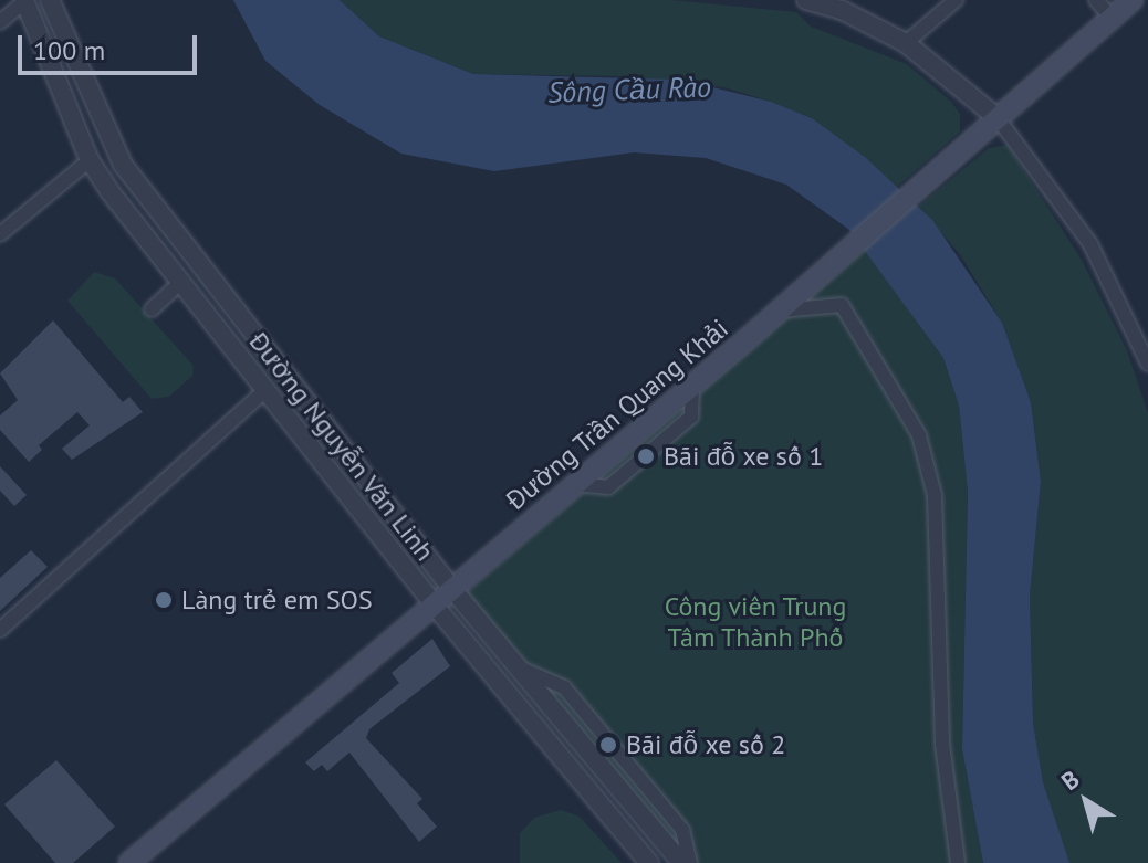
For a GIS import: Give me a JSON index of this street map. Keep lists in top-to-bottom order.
{
  "streets": {
    "main road": ["Đường Trần Quang Khải"],
    "street": ["Đường Nguyễn Văn Linh"]
  },
  "crossings": [
    ["Đường Trần Quang Khải", "Đường Nguyễn Văn Linh"]
  ],
  "water": ["Sông Cầu Rào"],
  "parks": ["Công viên Trung Tâm Thành Phố"],
  "places": ["Bãi đỗ xe số 1", "Làng trẻ em SOS", "Bãi đỗ xe số 2"],
  "scale_bar": "100 m",
  "north": "top left"
}
